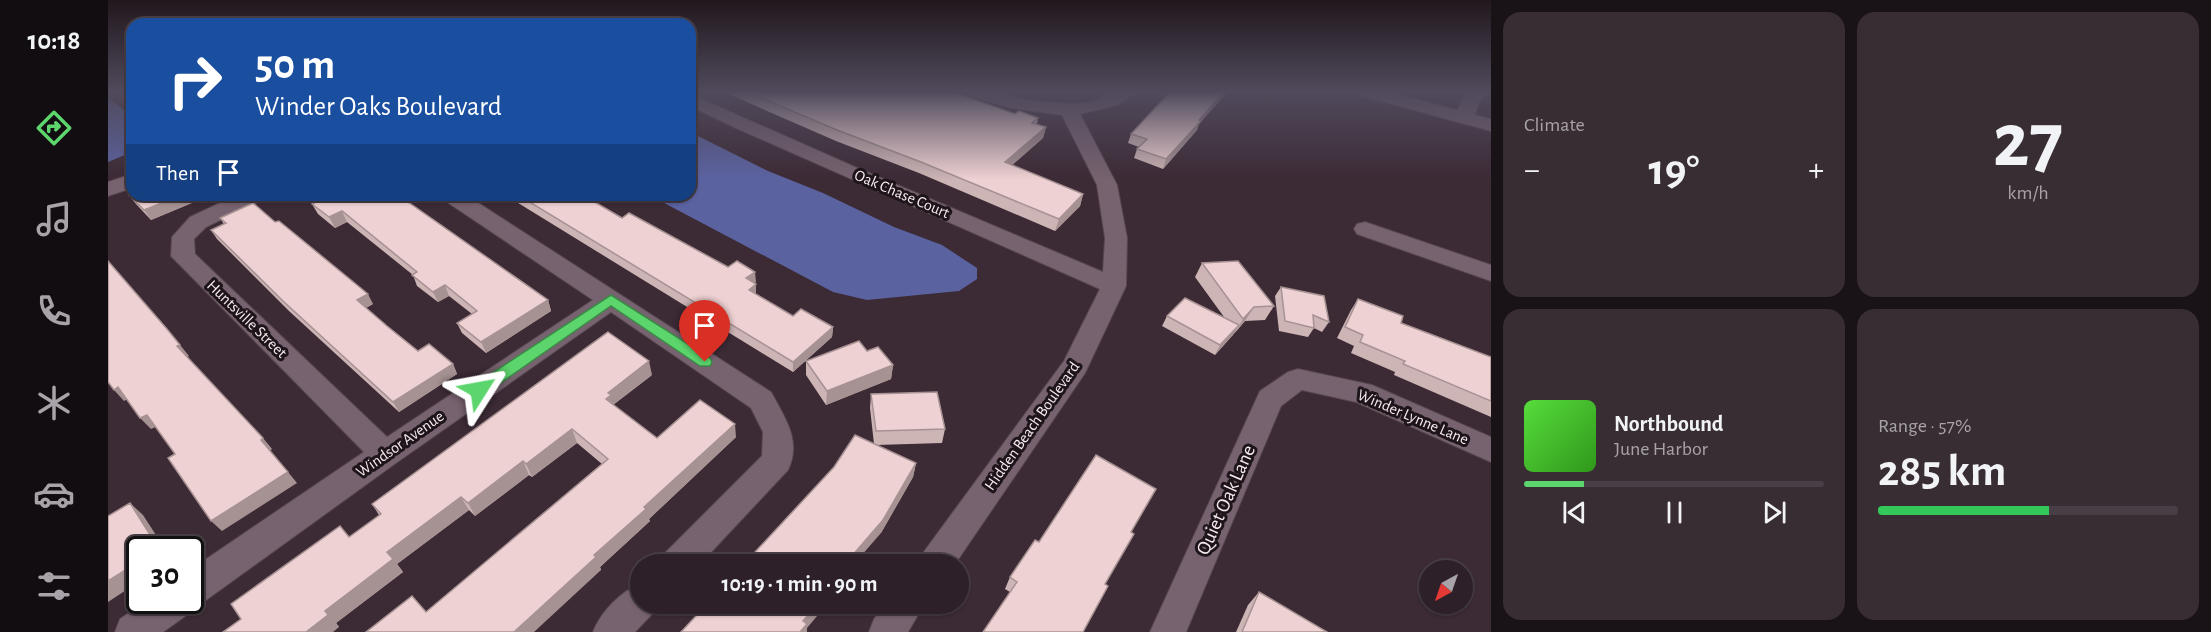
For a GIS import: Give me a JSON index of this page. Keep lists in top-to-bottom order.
{
  "streets": {
    "street": [
      "Oak Chase Court",
      "Huntsville Street",
      "Winder Lynne Lane",
      "Hidden Beach Boulevard",
      "Windsor Avenue",
      "Quiet Oak Lane"
    ]
  },
  "crossings": [
    ["Oak Chase Court", "Hidden Beach Boulevard"],
    ["Huntsville Street", "Windsor Avenue"],
    ["Winder Lynne Lane", "Quiet Oak Lane"]
  ],
  "north": "bottom left",
  "page": {
    "tabs": "10:18",
    "tile": [
      "Climate",
      ["27", "km/h"],
      ["Range · 57%", "285 km"]
    ],
    "turn": ["50 m", "Winder Oaks Boulevard"],
    "then": "Then",
    "heat": ["−", "19°", "+"],
    "song": ["Northbound", "June Harbor"],
    "limit": "30",
    "trip": "10:19 · 1 min · 90 m"
  }
}
